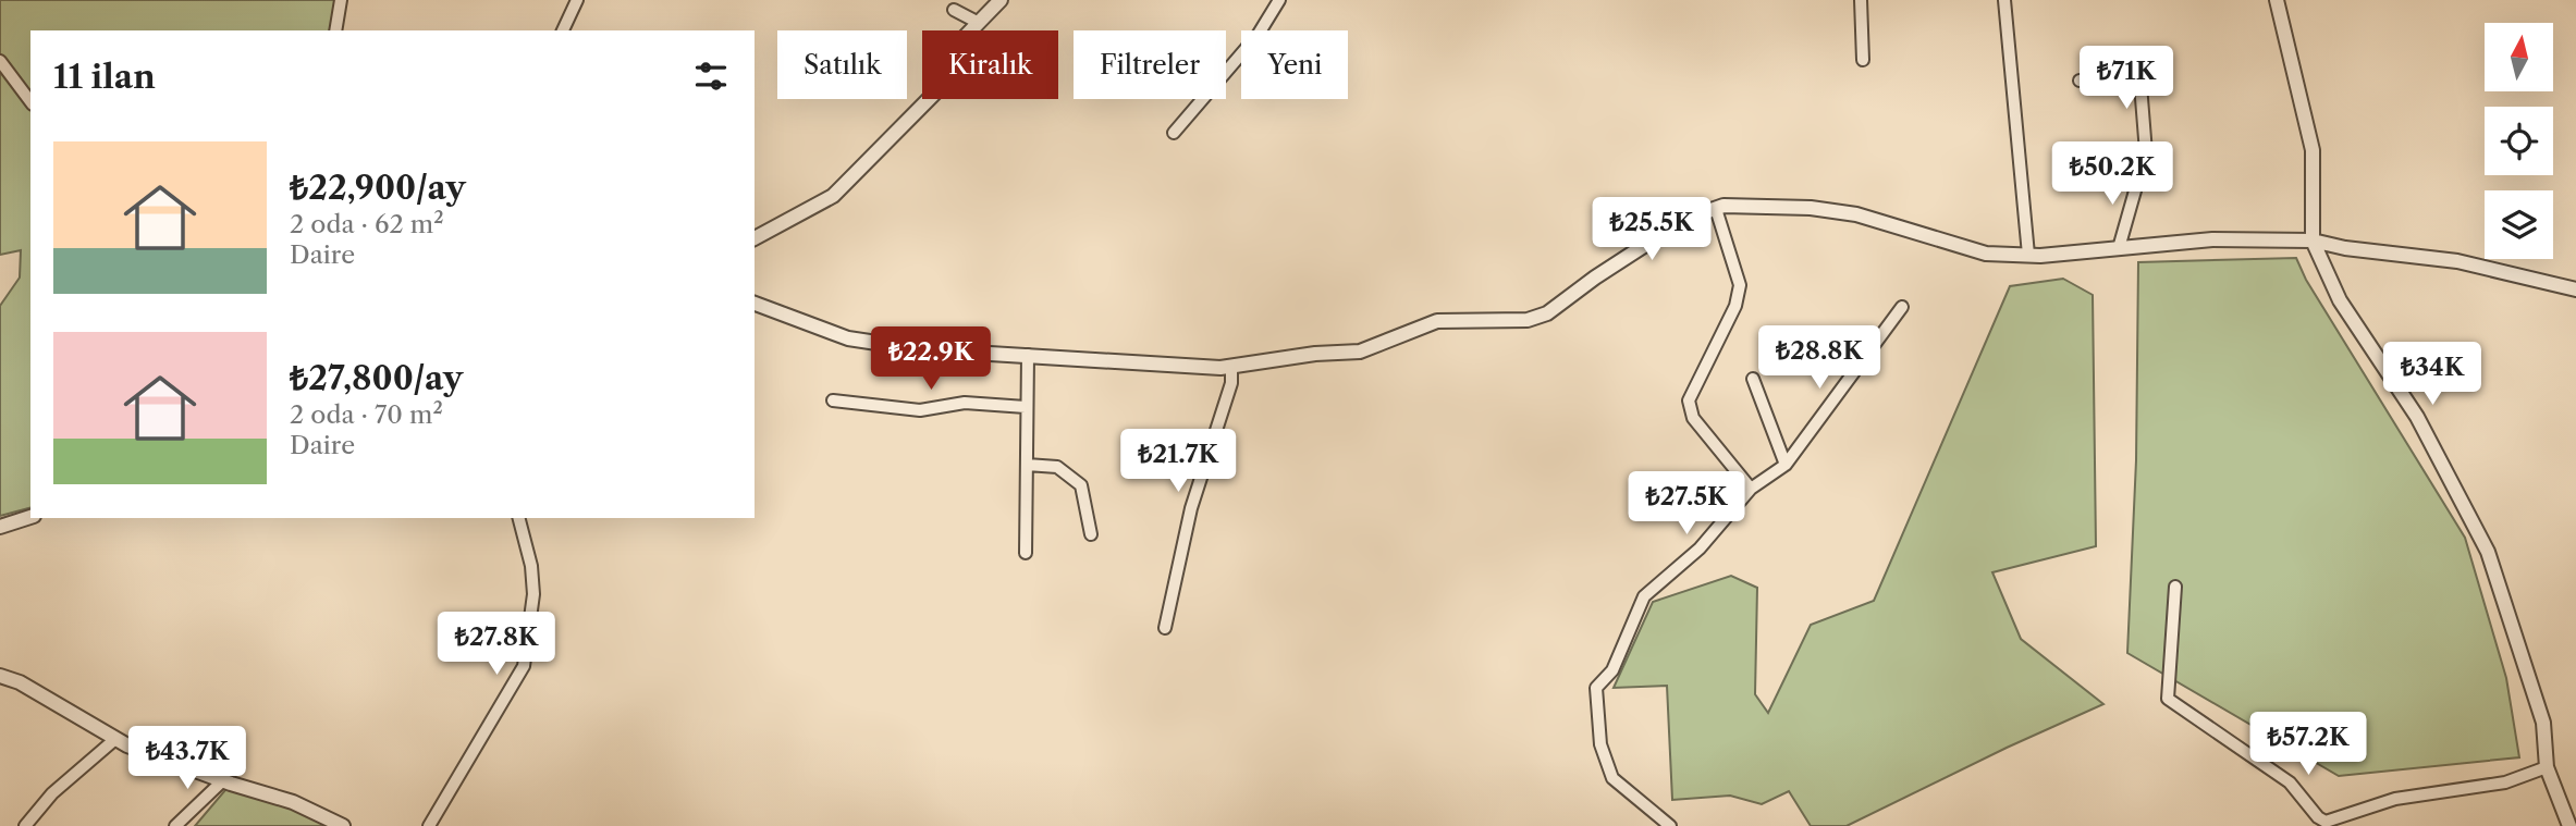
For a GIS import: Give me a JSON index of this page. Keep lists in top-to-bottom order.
{
  "north": "top",
  "page": {
    "chip": [
      "Satılık",
      "Kiralık",
      "Filtreler",
      "Yeni"
    ],
    "heading": "11 ilan",
    "price": [
      "₺71K",
      "₺50.2K",
      "₺25.5K",
      "₺28.8K",
      "₺22.9K",
      "₺34K",
      "₺21.7K",
      "₺27.5K",
      "₺27.8K",
      "₺57.2K",
      "₺43.7K"
    ],
    "list": [
      {
        "name": "₺22,900/ay",
        "note": "2 oda · 62 m² · Daire"
      },
      {
        "name": "₺27,800/ay",
        "note": "2 oda · 70 m² · Daire"
      }
    ]
  }
}
